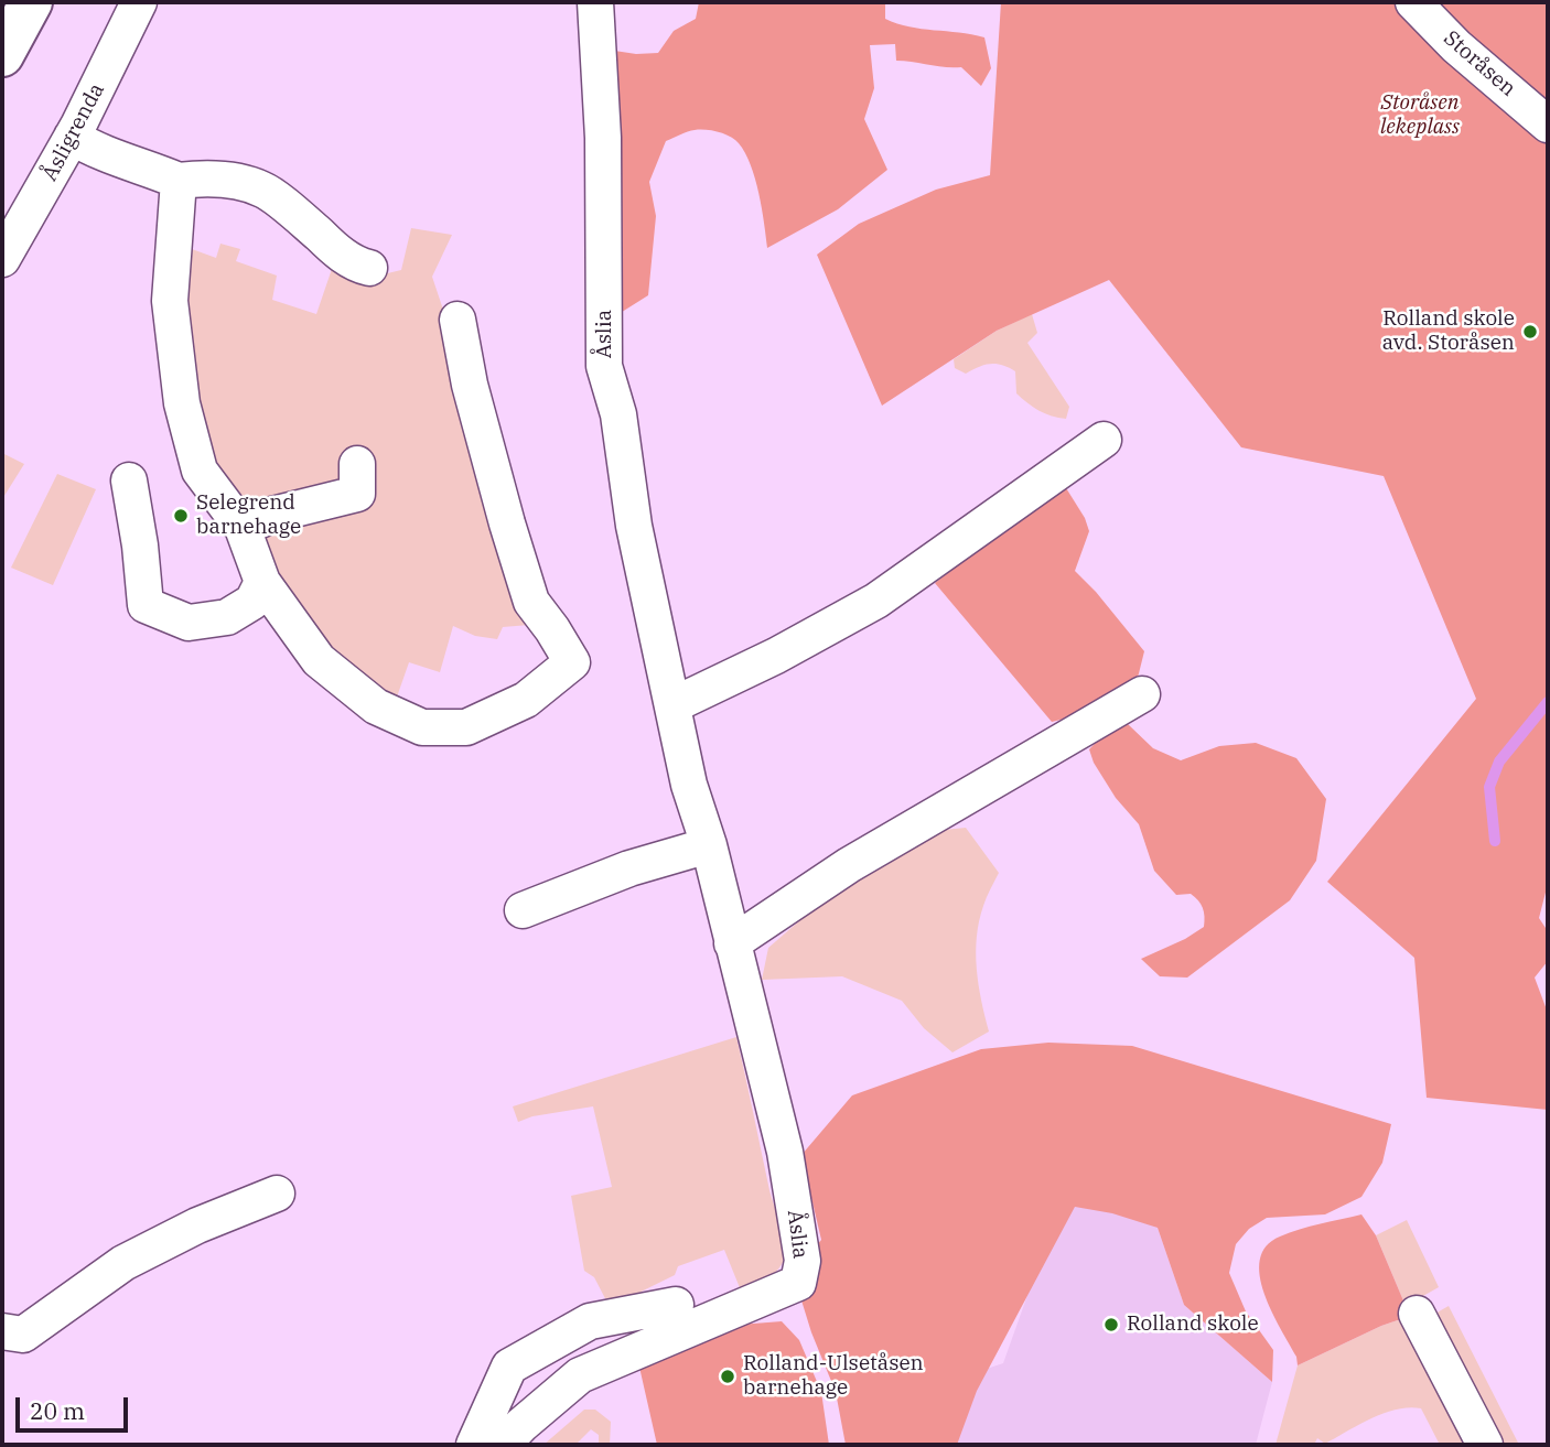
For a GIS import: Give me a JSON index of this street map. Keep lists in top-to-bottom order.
{
  "streets": {
    "street": ["Storåsen", "Åsligrenda", "Åslia"]
  },
  "parks": ["Storåsen lekeplass"],
  "places": [
    "Rolland skole avd. Storåsen",
    "Selegrend barnehage",
    "Rolland skole",
    "Rolland-Ulsetåsen barnehage"
  ],
  "scale_bar": "20 m"
}
